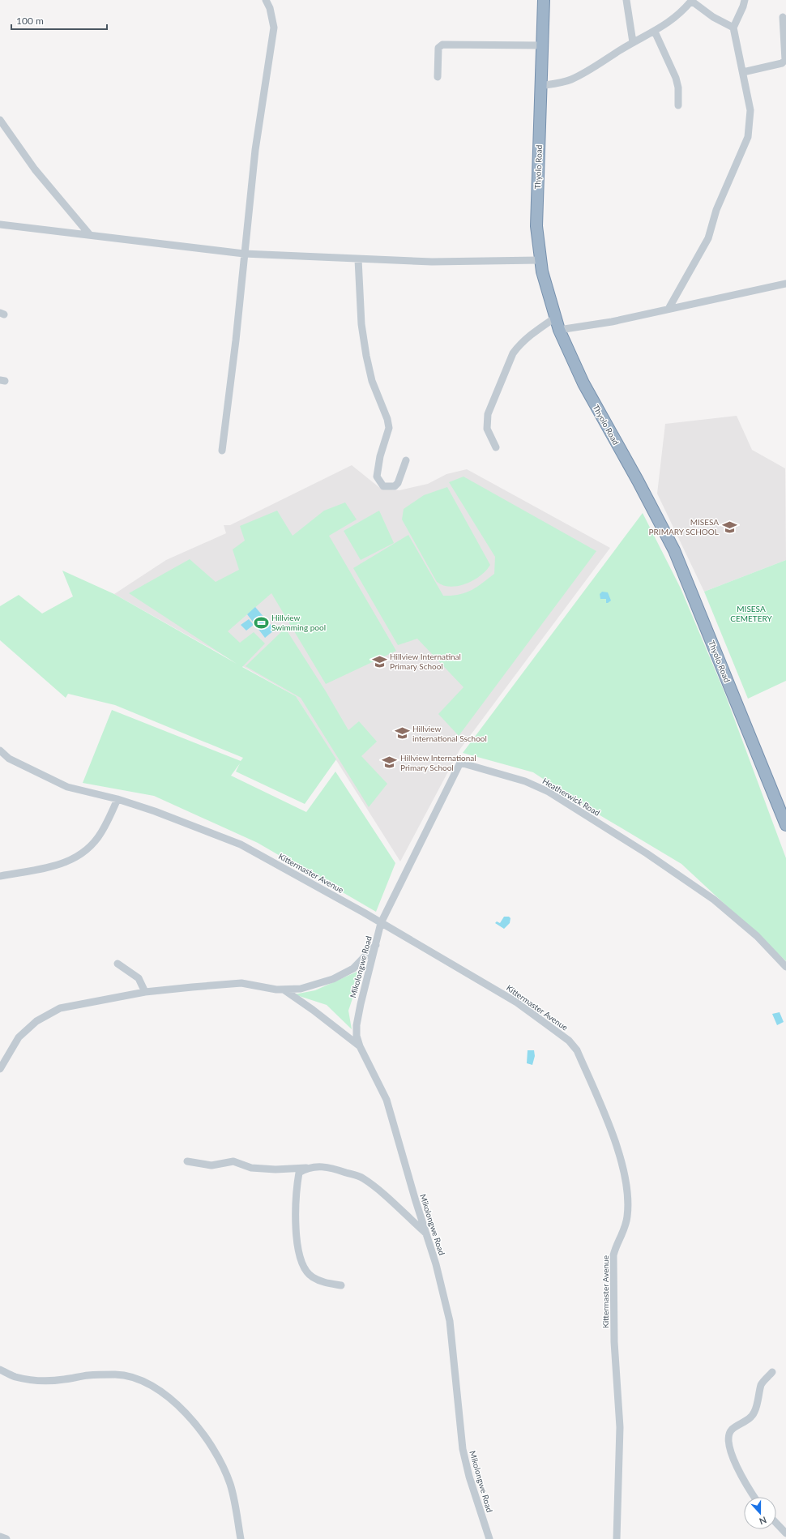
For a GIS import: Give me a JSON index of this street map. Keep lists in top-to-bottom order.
{
  "streets": {
    "highway": ["Thyolo Road"],
    "street": ["Heatherwick Road", "Kittermaster Avenue", "Mikolongwe Road"]
  },
  "crossings": [
    ["Heatherwick Road", "Kittermaster Avenue"],
    ["Heatherwick Road", "Mikolongwe Road"],
    ["Kittermaster Avenue", "Mikolongwe Road"]
  ],
  "parks": ["MISESA CEMETERY"],
  "places": {
    "school or university": [
      "MISESA PRIMARY SCHOOL",
      "Hillview Internatinal Primary School",
      "Hillview international Sschool",
      "Hillview International Primary School"
    ],
    "sports": ["Hillview Swimming pool"]
  },
  "scale_bar": "100 m",
  "north": "bottom"
}
